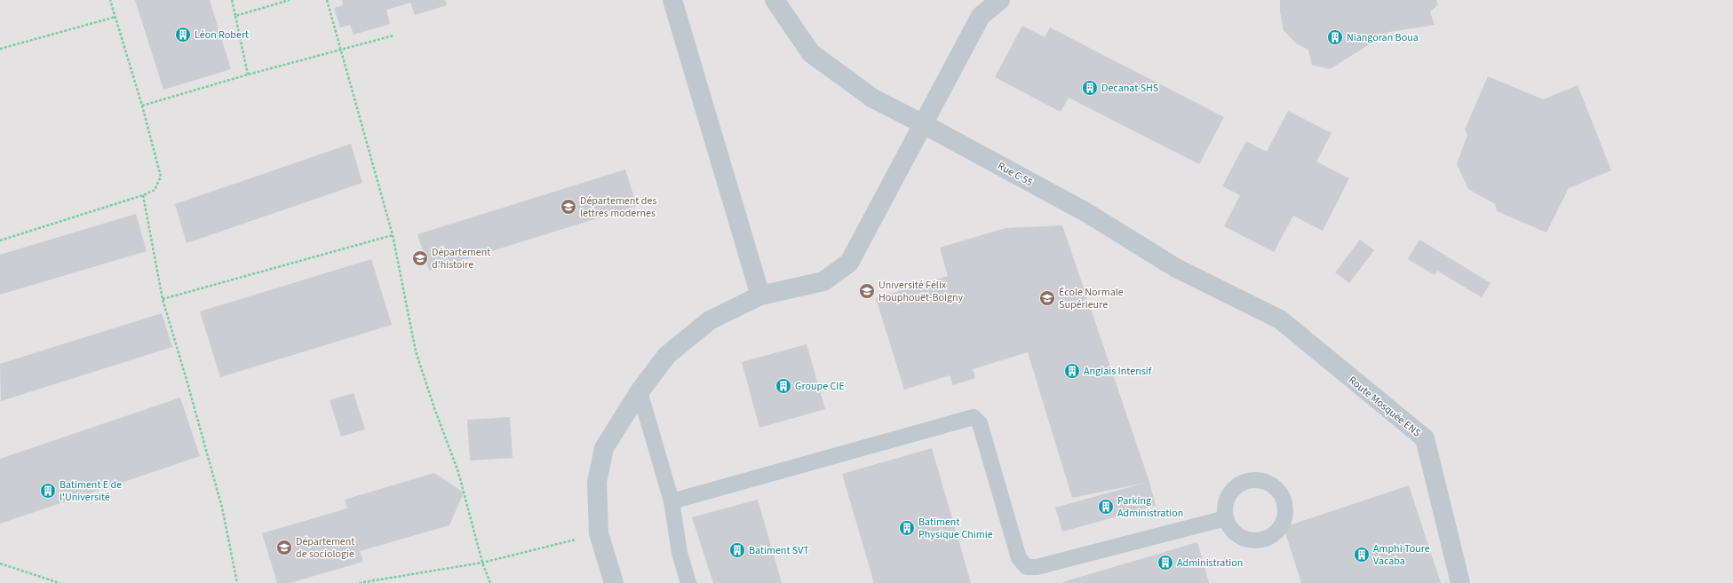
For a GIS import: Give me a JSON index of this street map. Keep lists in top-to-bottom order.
{
  "streets": {
    "street": ["Rue C 55", "Route Mosquée ENS"]
  },
  "crossings": [
    ["Rue C 55", "Route Mosquée ENS"]
  ],
  "places": {
    "building": [
      "Léon Robert",
      "Niangoran Boua",
      "Decanat SHS",
      "Anglais Intensif",
      "Groupe CIE",
      "Batiment E de l'Université",
      "Parking Administration",
      "Batiment Physique Chimie",
      "Batiment SVT",
      "Amphi Toure Vacaba",
      "Administration"
    ],
    "school or university": [
      "Département des lettres modernes",
      "Département d'histoire",
      "Université Félix Houphouët-Boigny",
      "École Normale Supérieure",
      "Département de sociologie"
    ]
  }
}
